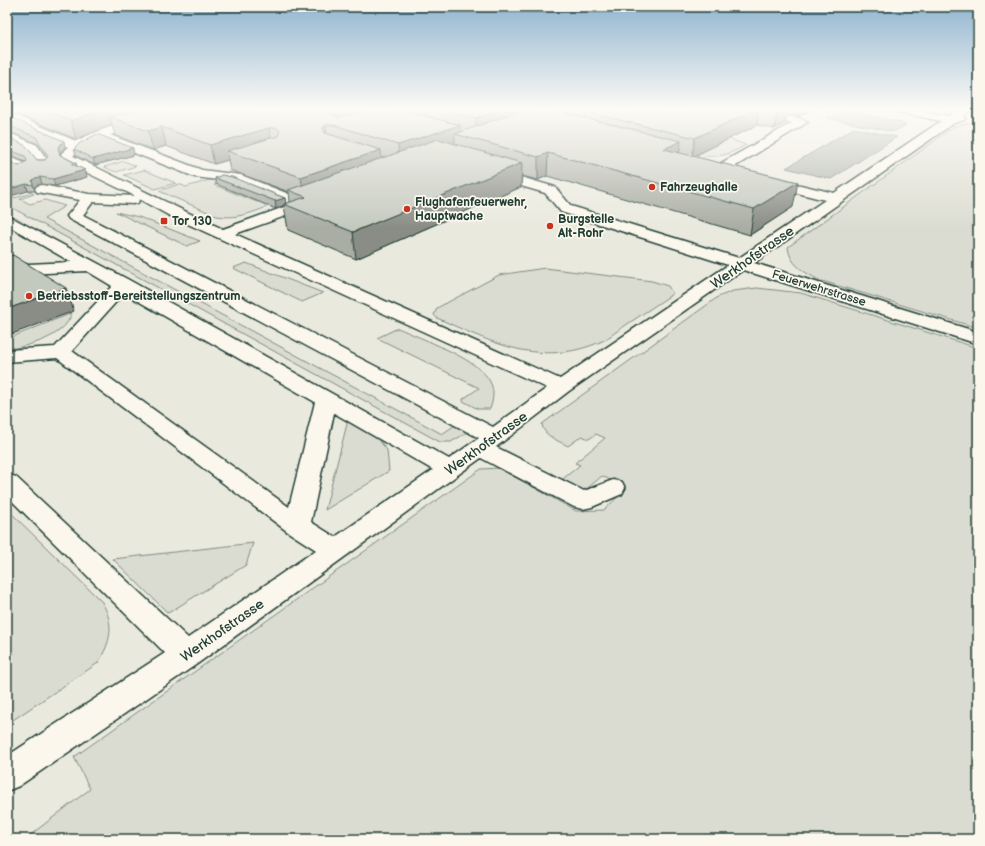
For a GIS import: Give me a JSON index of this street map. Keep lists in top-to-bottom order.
{
  "streets": {
    "lane": ["Werkhofstrasse", "Feuerwehrstrasse"]
  },
  "crossings": [
    ["Werkhofstrasse", "Feuerwehrstrasse"]
  ],
  "places": {
    "other": [
      "Fahrzeughalle",
      "Flughafenfeuerwehr, Hauptwache",
      "Burgstelle Alt-Rohr",
      "Betriebsstoff-Bereitstellungszentrum"
    ],
    "transit": ["Tor 130"]
  }
}
